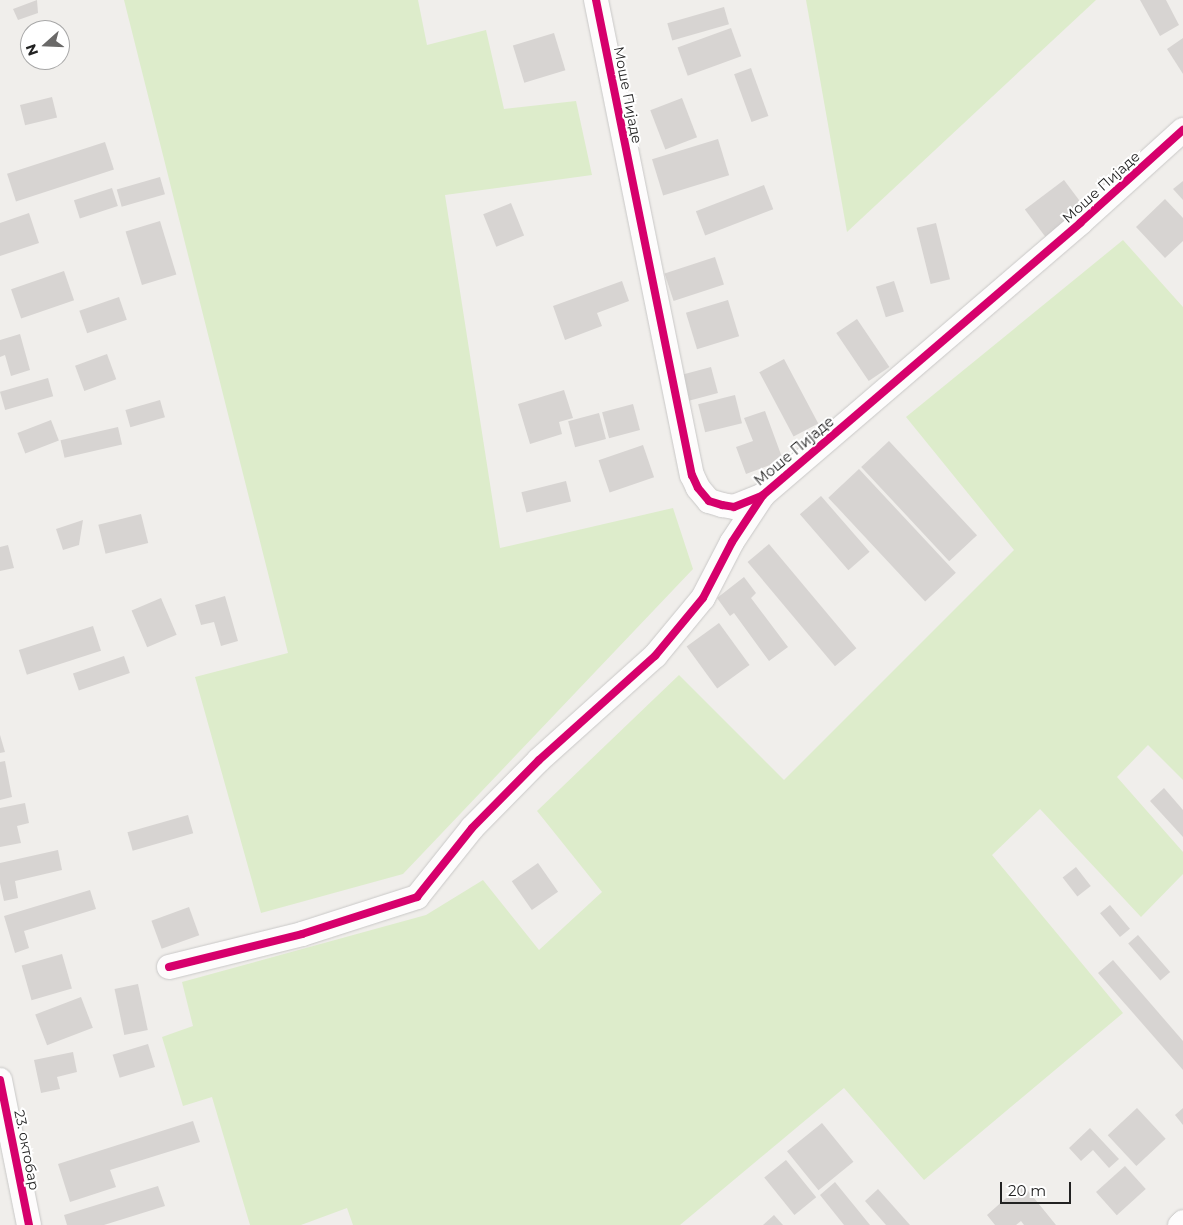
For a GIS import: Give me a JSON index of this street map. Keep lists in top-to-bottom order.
{
  "streets": {
    "street": ["Моше Пијаде", "23. октобар"]
  },
  "scale_bar": "20 m",
  "north": "left"
}
